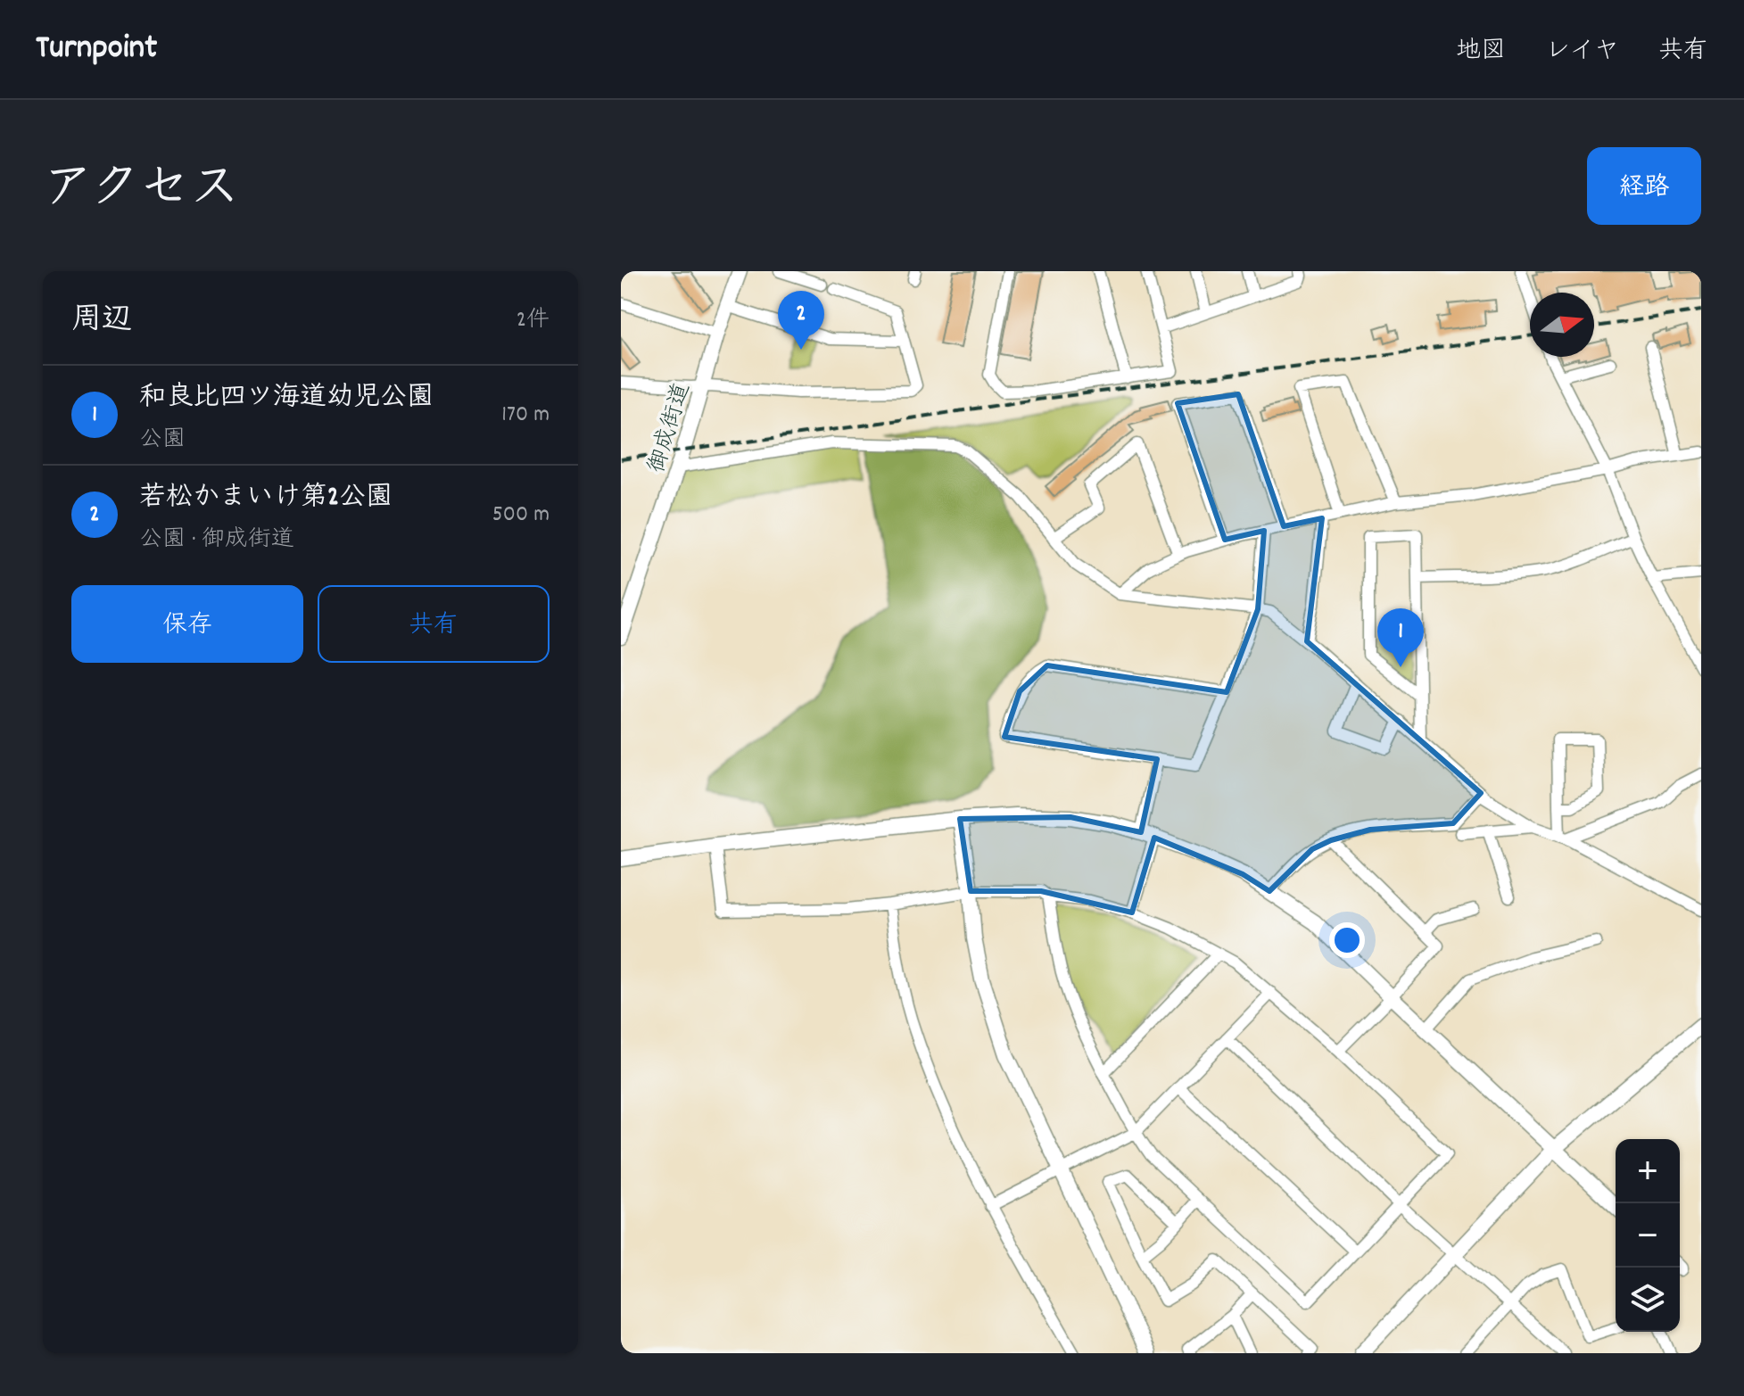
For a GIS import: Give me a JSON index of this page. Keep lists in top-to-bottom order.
{
  "streets": {
    "street": ["御成街道"]
  },
  "north": "right",
  "page": {
    "header": "Turnpoint",
    "nav": ["地図", "レイヤ", "共有"],
    "title": "アクセス",
    "buttons": [
      "経路",
      ["保存", "共有"]
    ],
    "heading": ["周辺", "2件"],
    "pins": ["2", "1"],
    "list": [
      {
        "mark": "1",
        "name": "和良比四ツ海道幼児公園",
        "note": "公園",
        "value": "170 m"
      },
      {
        "mark": "2",
        "name": "若松かまいけ第2公園",
        "note": "公園 · 御成街道",
        "value": "500 m"
      }
    ],
    "map_buttons": ["+", "−"]
  }
}
